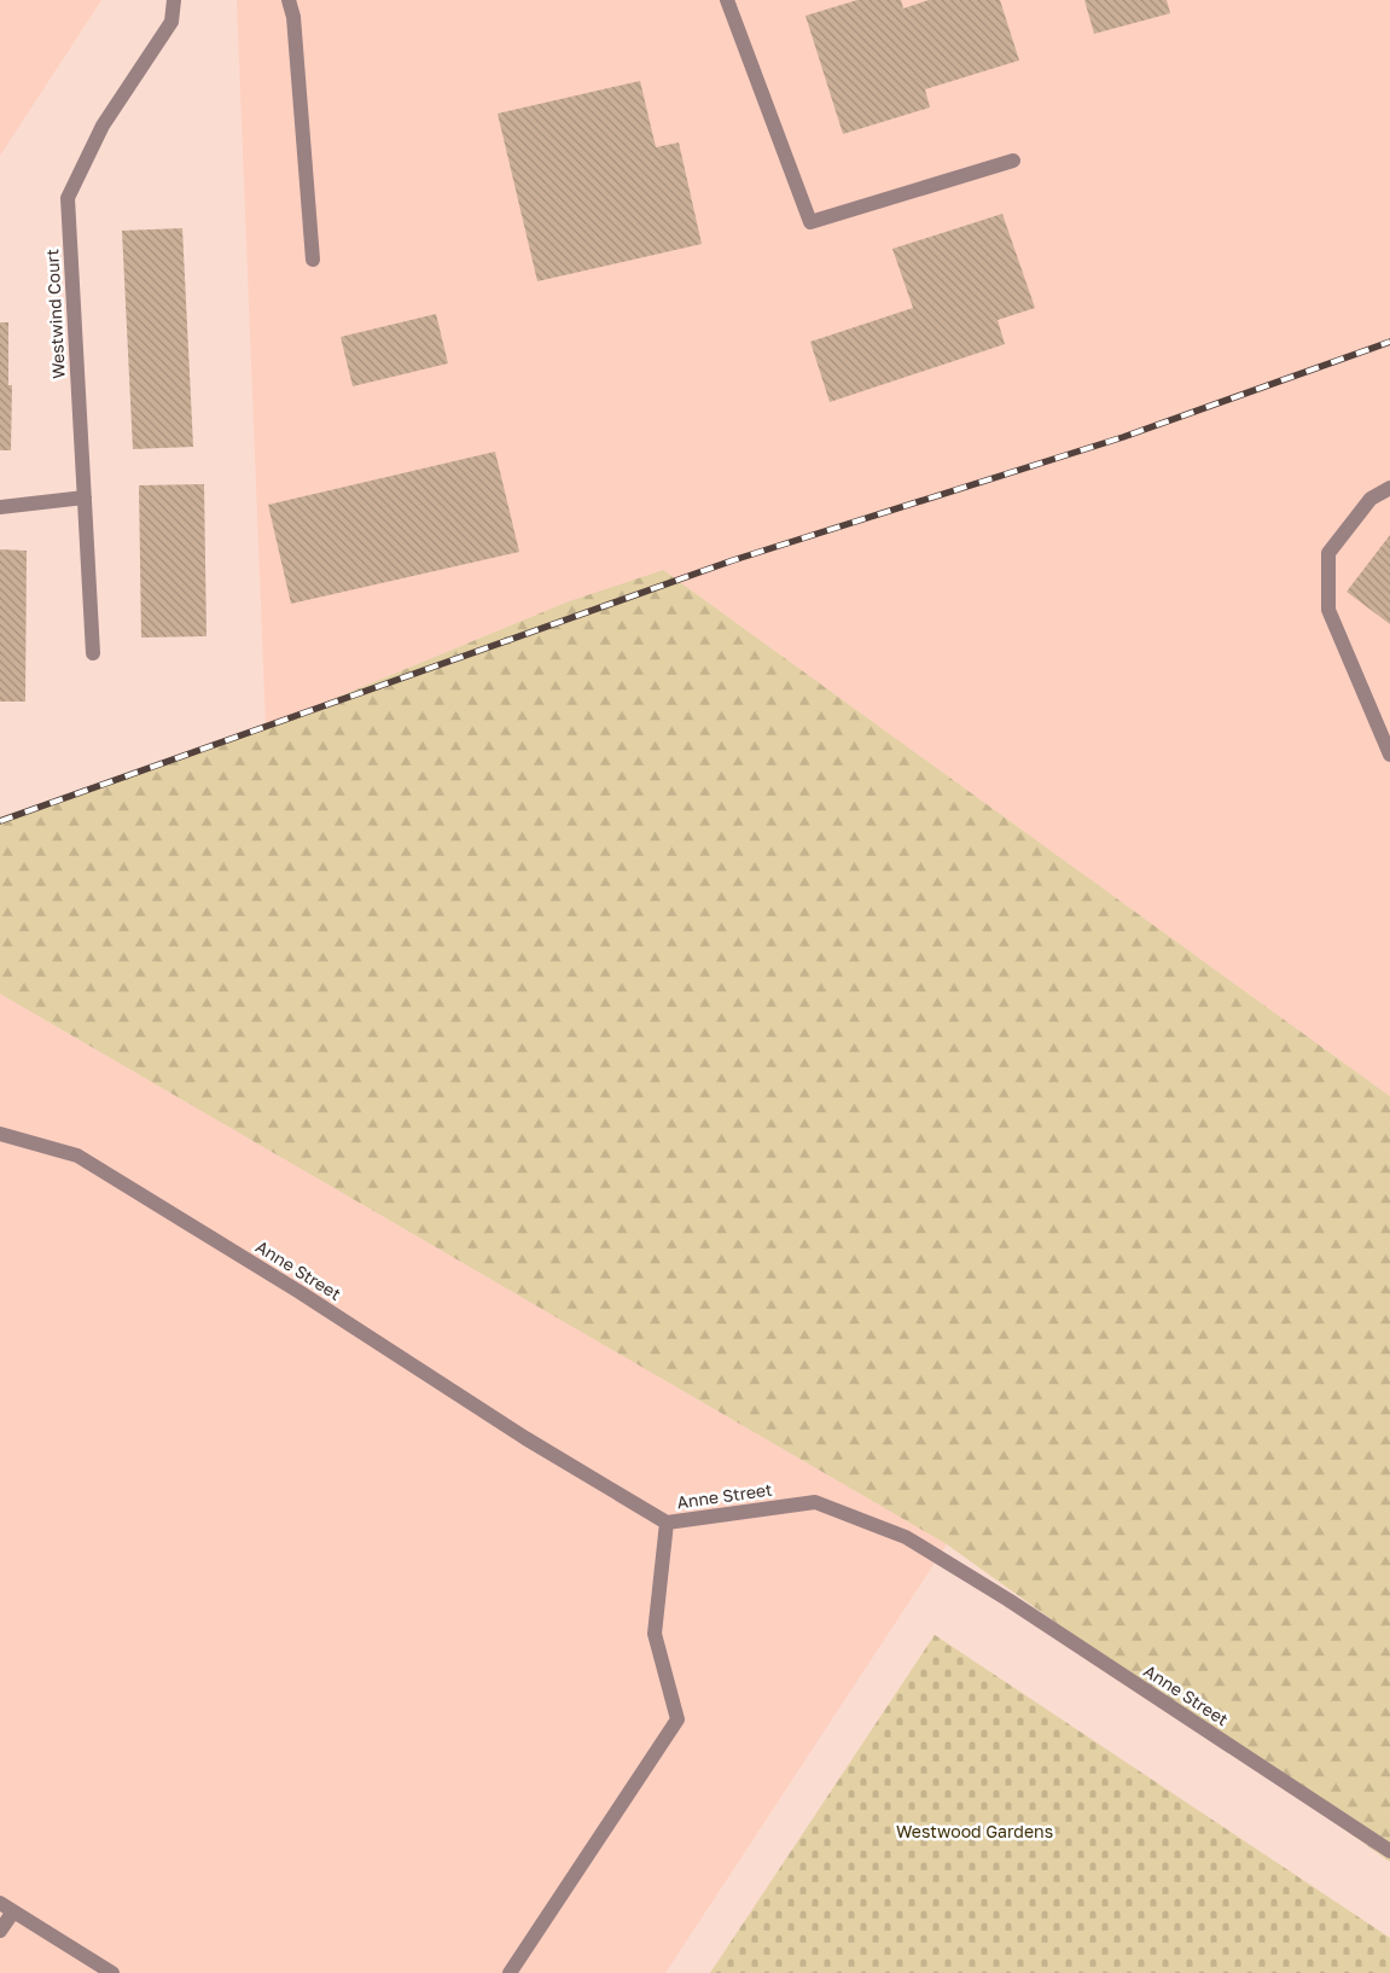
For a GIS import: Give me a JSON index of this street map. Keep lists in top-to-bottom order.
{
  "streets": {
    "street": ["Westwind Court", "Anne Street"]
  },
  "parks": ["Westwood Gardens"]
}
